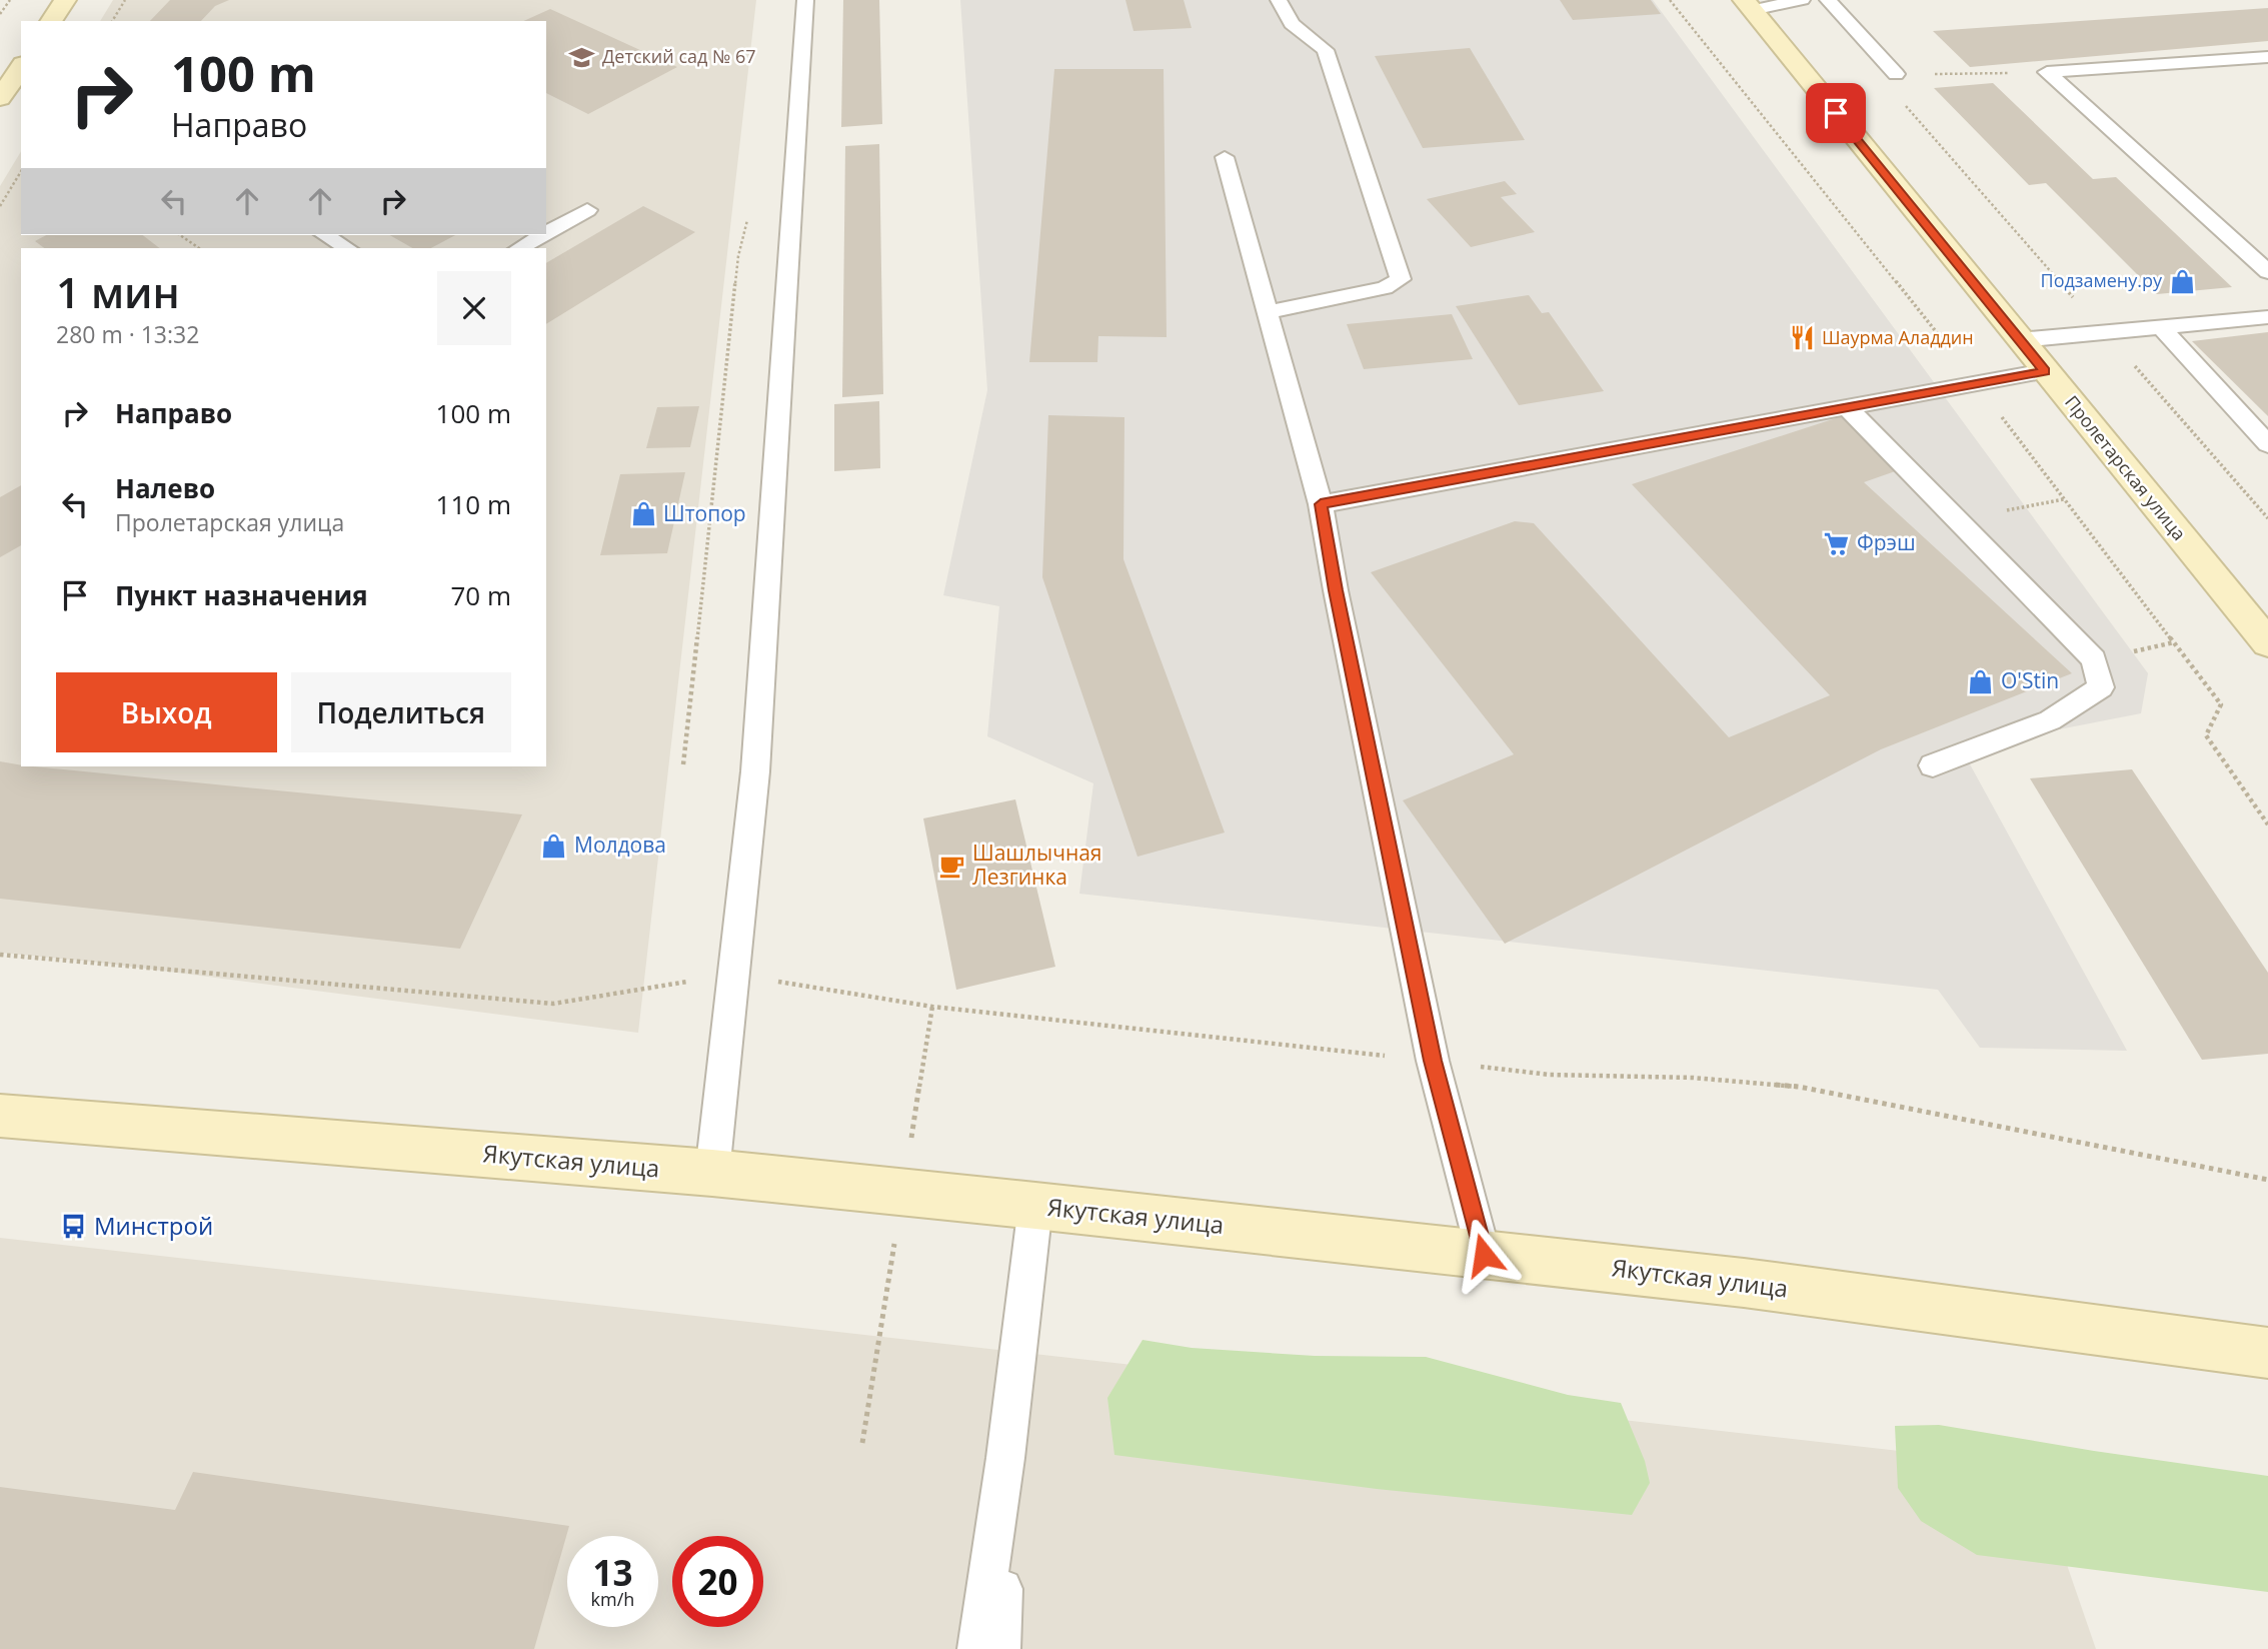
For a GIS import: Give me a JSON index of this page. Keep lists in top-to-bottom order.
{
  "streets": {
    "street": ["Пролетарская улица", "Якутская улица"]
  },
  "places": {
    "school or university": ["Детский сад № 67"],
    "shop": [
      "Подзамену.ру",
      "Штопор",
      "O'Stin",
      "Молдова"
    ],
    "restaurant": ["Шаурма Аладдин"],
    "supermarket": ["Фрэш"],
    "cafe": ["Шашлычная Лезгинка"],
    "bus stop": ["Минстрой"]
  },
  "page": {
    "turn": ["100 m", "Направо"],
    "heading": ["1 мин", "280 m · 13:32"],
    "list": [
      {
        "name": "Направо",
        "value": "100 m"
      },
      {
        "name": "Налево",
        "note": "Пролетарская улица",
        "value": "110 m"
      },
      {
        "name": "Пункт назначения",
        "value": "70 m"
      }
    ],
    "buttons": ["Выход", "Поделиться"],
    "speed": "13 km/h",
    "limit": "20"
  }
}
